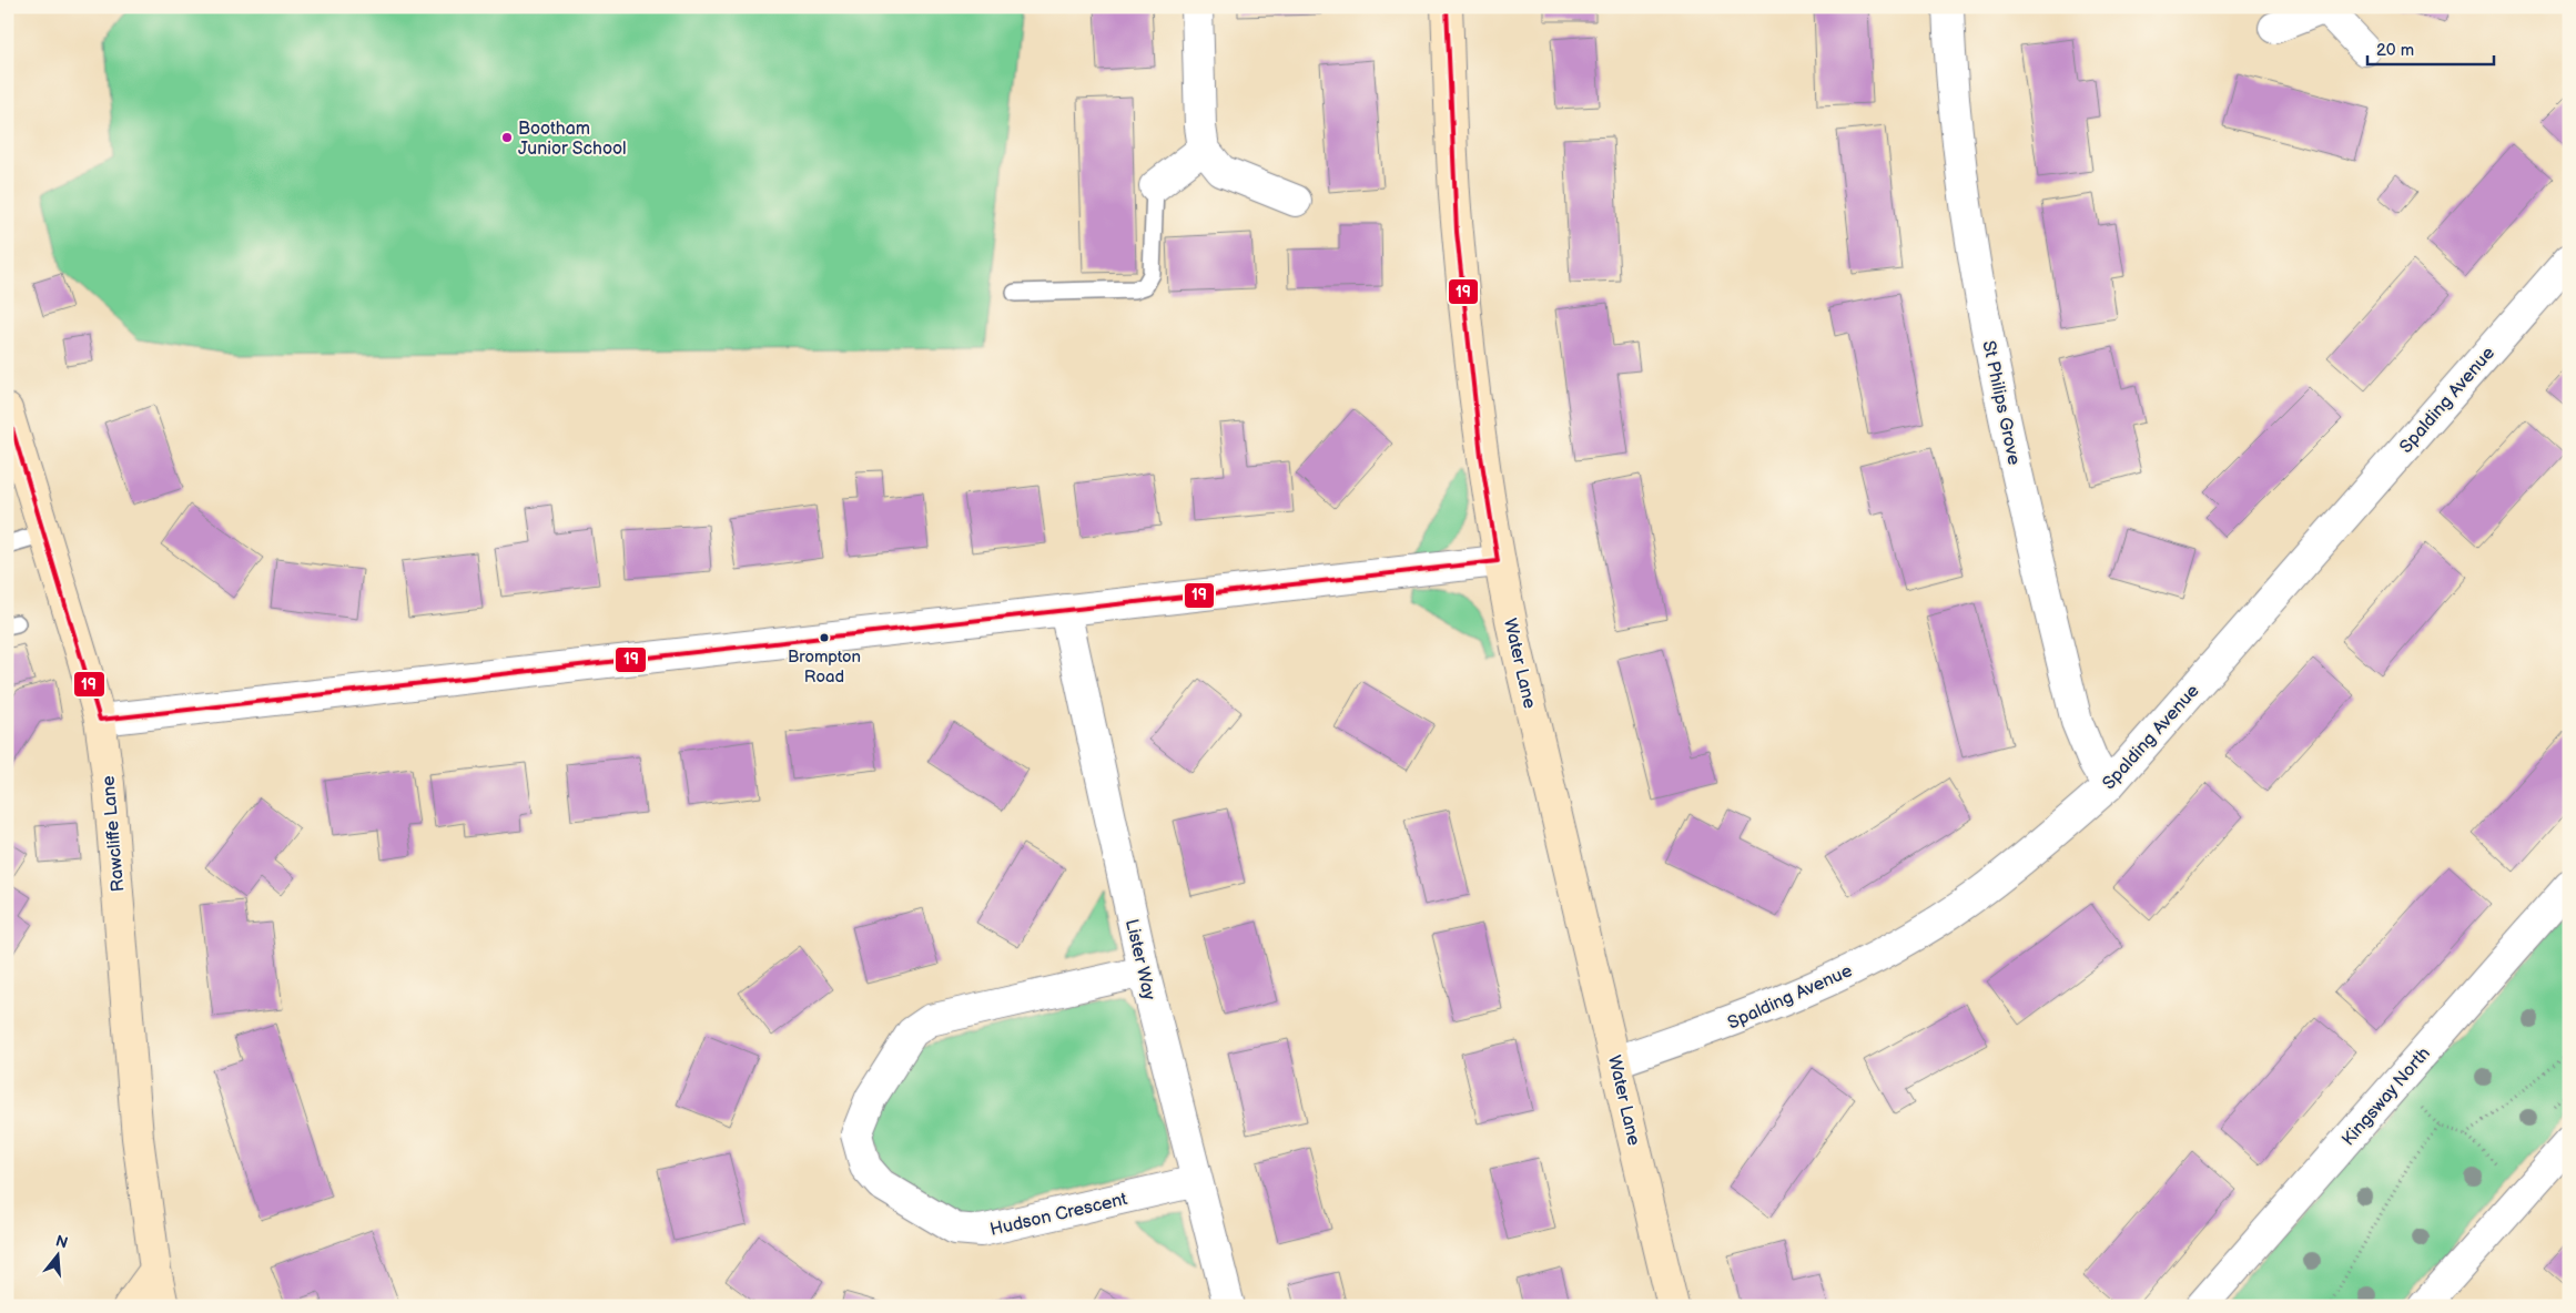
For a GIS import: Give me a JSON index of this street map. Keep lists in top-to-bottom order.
{
  "streets": {
    "street": [
      "Spalding Avenue",
      "St Philips Grove",
      "Water Lane",
      "Rawcliffe Lane",
      "Lister Way",
      "Kingsway North",
      "Hudson Crescent"
    ]
  },
  "crossings": [
    ["Spalding Avenue", "St Philips Grove"],
    ["Spalding Avenue", "Water Lane"],
    ["Lister Way", "Hudson Crescent"]
  ],
  "places": ["Bootham Junior School", "Brompton Road"],
  "lines": ["transit line 19"],
  "scale_bar": "20 m",
  "north": "top"
}
